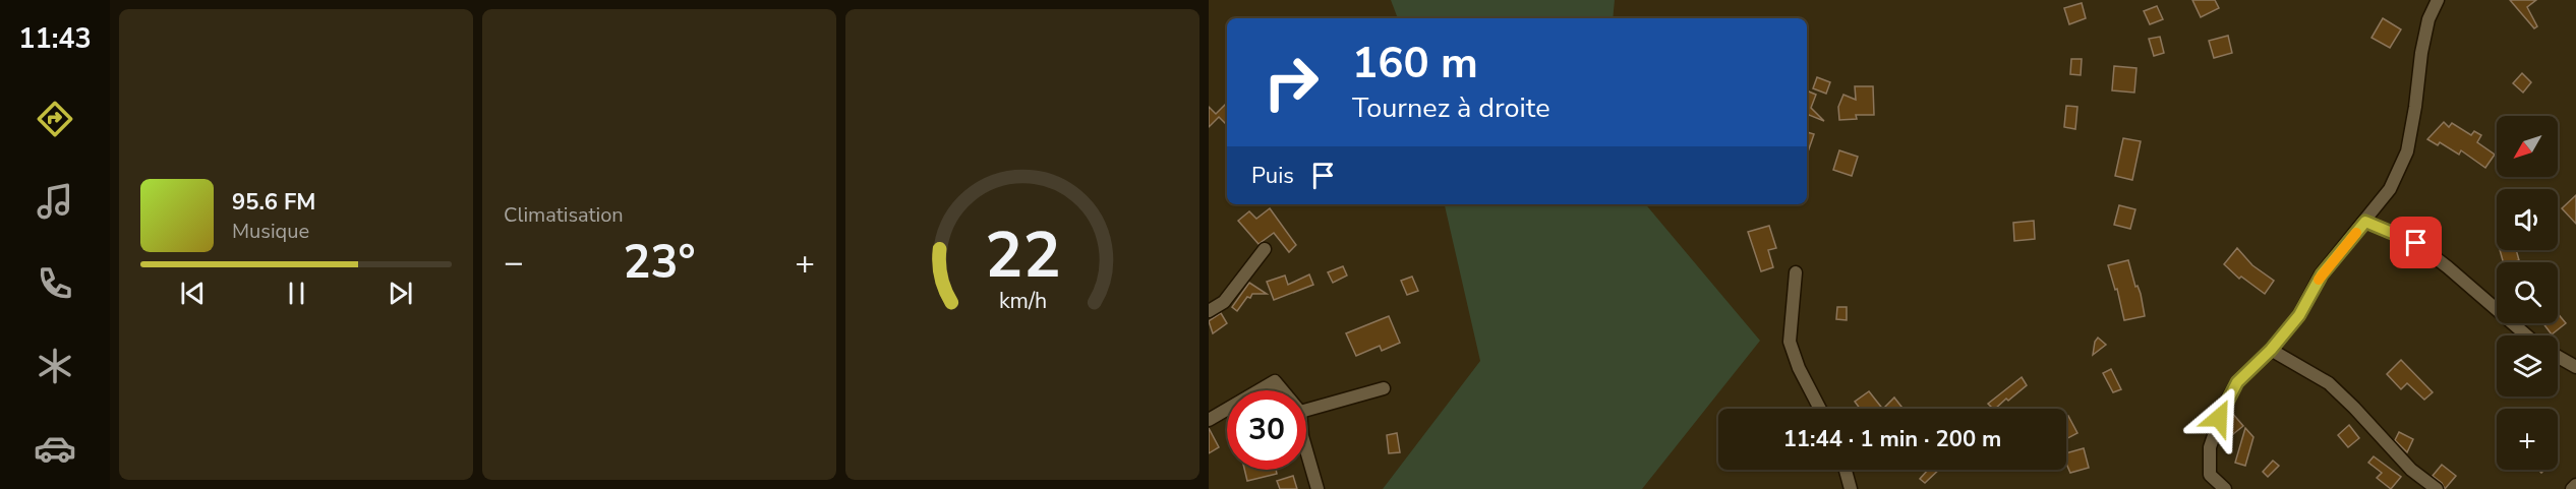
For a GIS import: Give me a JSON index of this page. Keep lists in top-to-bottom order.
{
  "north": "bottom left",
  "page": {
    "tabs": "11:43",
    "tile": "Climatisation",
    "turn": ["160 m", "Tournez à droite"],
    "map_buttons": "+",
    "then": "Puis",
    "song": ["95.6 FM", "Musique"],
    "heat": ["−", "23°", "+"],
    "limit": "30",
    "trip": "11:44 · 1 min · 200 m",
    "gauge": ["22", "km/h"]
  }
}
